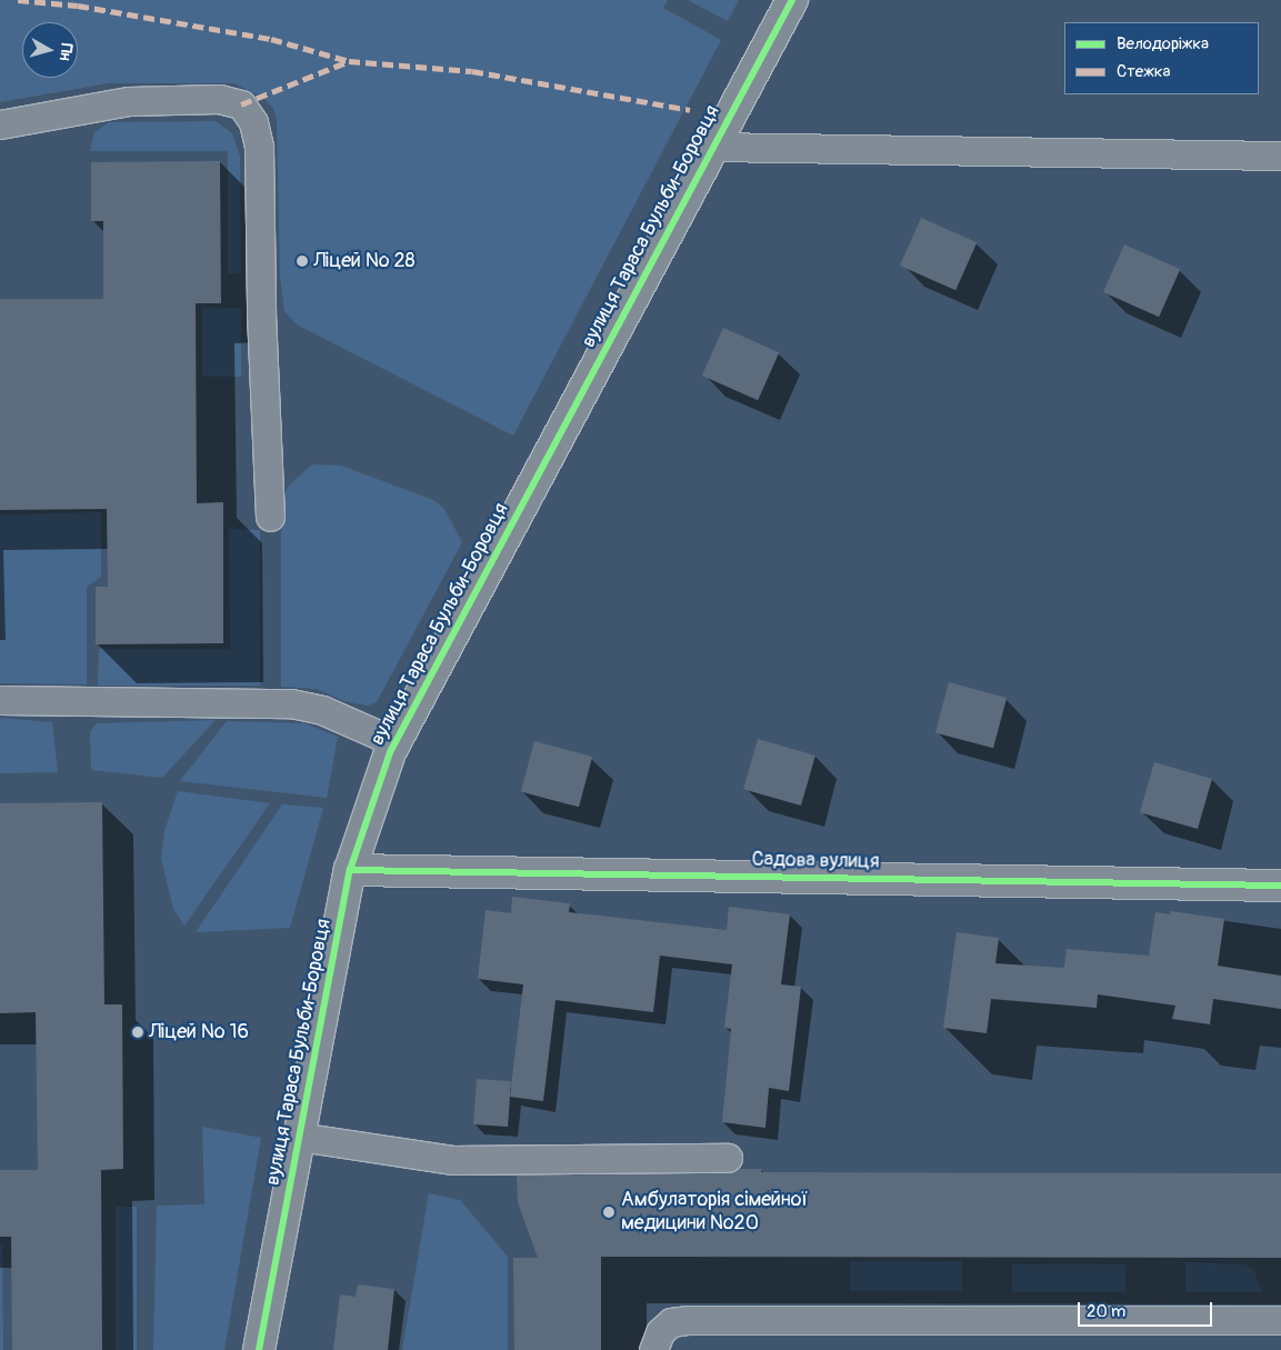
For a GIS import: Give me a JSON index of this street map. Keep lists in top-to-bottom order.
{
  "streets": {
    "street": ["вулиця Тараса Бульби-Боровця", "Садова вулиця"]
  },
  "crossings": [
    ["вулиця Тараса Бульби-Боровця", "Садова вулиця"]
  ],
  "places": ["Ліцей № 28", "Ліцей № 16", "Амбулаторія сімейної медицини №20"],
  "legend": ["Велодоріжка", "Стежка"],
  "scale_bar": "20 m",
  "north": "right"
}
